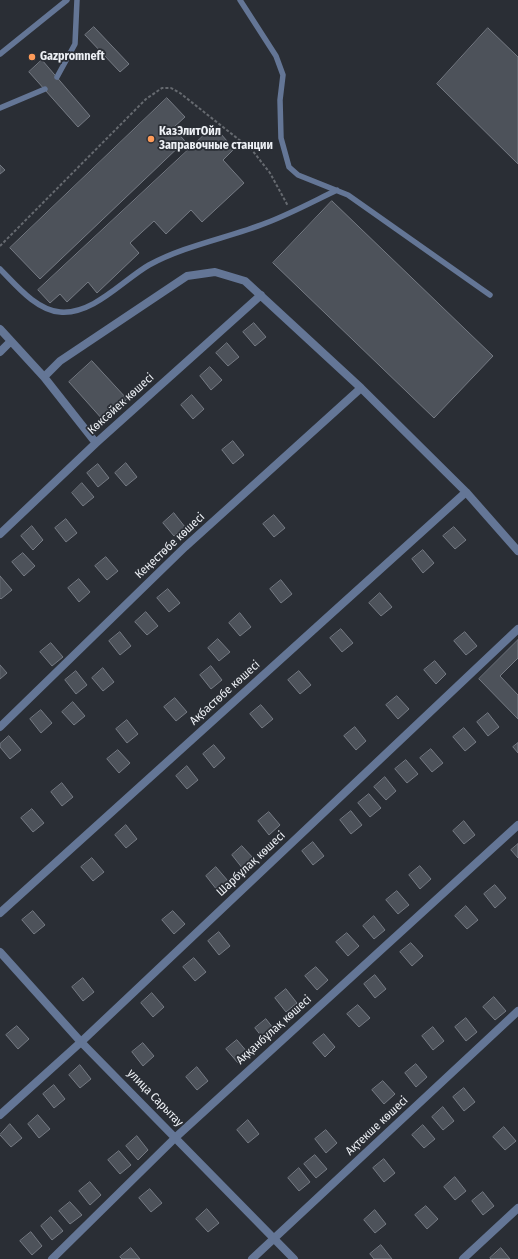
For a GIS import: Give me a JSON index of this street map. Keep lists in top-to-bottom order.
{
  "streets": {
    "street": [
      "Көксәйек көшесі",
      "Кеңестөбе көшесі",
      "Ақбастөбе көшесі",
      "Шарбұлақ көшесі",
      "Аққанбұлақ көшесі",
      "улица Сарытау",
      "Ақтекше көшесі"
    ]
  },
  "crossings": [
    ["Шарбұлақ көшесі", "улица Сарытау"],
    ["Аққанбұлақ көшесі", "улица Сарытау"],
    ["улица Сарытау", "Ақтекше көшесі"]
  ],
  "places": ["Gazpromneft", "КазЭлитОйл Заправочные станции"]
}
